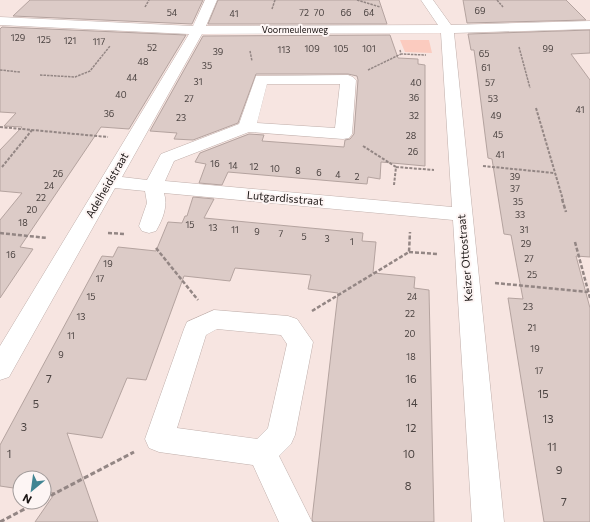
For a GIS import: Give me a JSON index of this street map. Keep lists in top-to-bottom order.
{
  "streets": {
    "street": [
      "Voormeulenweg",
      "Adelheidstraat",
      "Lutgardisstraat",
      "Keizer Ottostraat"
    ]
  },
  "crossings": [
    ["Voormeulenweg", "Adelheidstraat"],
    ["Voormeulenweg", "Keizer Ottostraat"],
    ["Adelheidstraat", "Lutgardisstraat"],
    ["Lutgardisstraat", "Keizer Ottostraat"]
  ],
  "house_numbers": [
    "69",
    "54",
    "72",
    "70",
    "66",
    "64",
    "41",
    "129",
    "125",
    "121",
    "117",
    "52",
    "109",
    "105",
    "101",
    "99",
    "113",
    "39",
    "65",
    "48",
    "35",
    "61",
    "44",
    "31",
    "40",
    "57",
    "40",
    "36",
    "27",
    "53",
    "41",
    "36",
    "32",
    "49",
    "23",
    "45",
    "28",
    "26",
    "41",
    "16",
    "14",
    "12",
    "10",
    "8",
    "6",
    "26",
    "4",
    "2",
    "39",
    "24",
    "37",
    "22",
    "35",
    "20",
    "33",
    "18",
    "15",
    "13",
    "11",
    "31",
    "9",
    "7",
    "5",
    "3",
    "1",
    "29",
    "16",
    "27",
    "19",
    "25",
    "17",
    "15",
    "24",
    "23",
    "22",
    "13",
    "21",
    "20",
    "11",
    "19",
    "9",
    "18",
    "17",
    "7",
    "16",
    "15",
    "14",
    "5",
    "13",
    "3",
    "12",
    "11",
    "1",
    "10",
    "9",
    "8",
    "7"
  ],
  "north": "bottom left"
}
